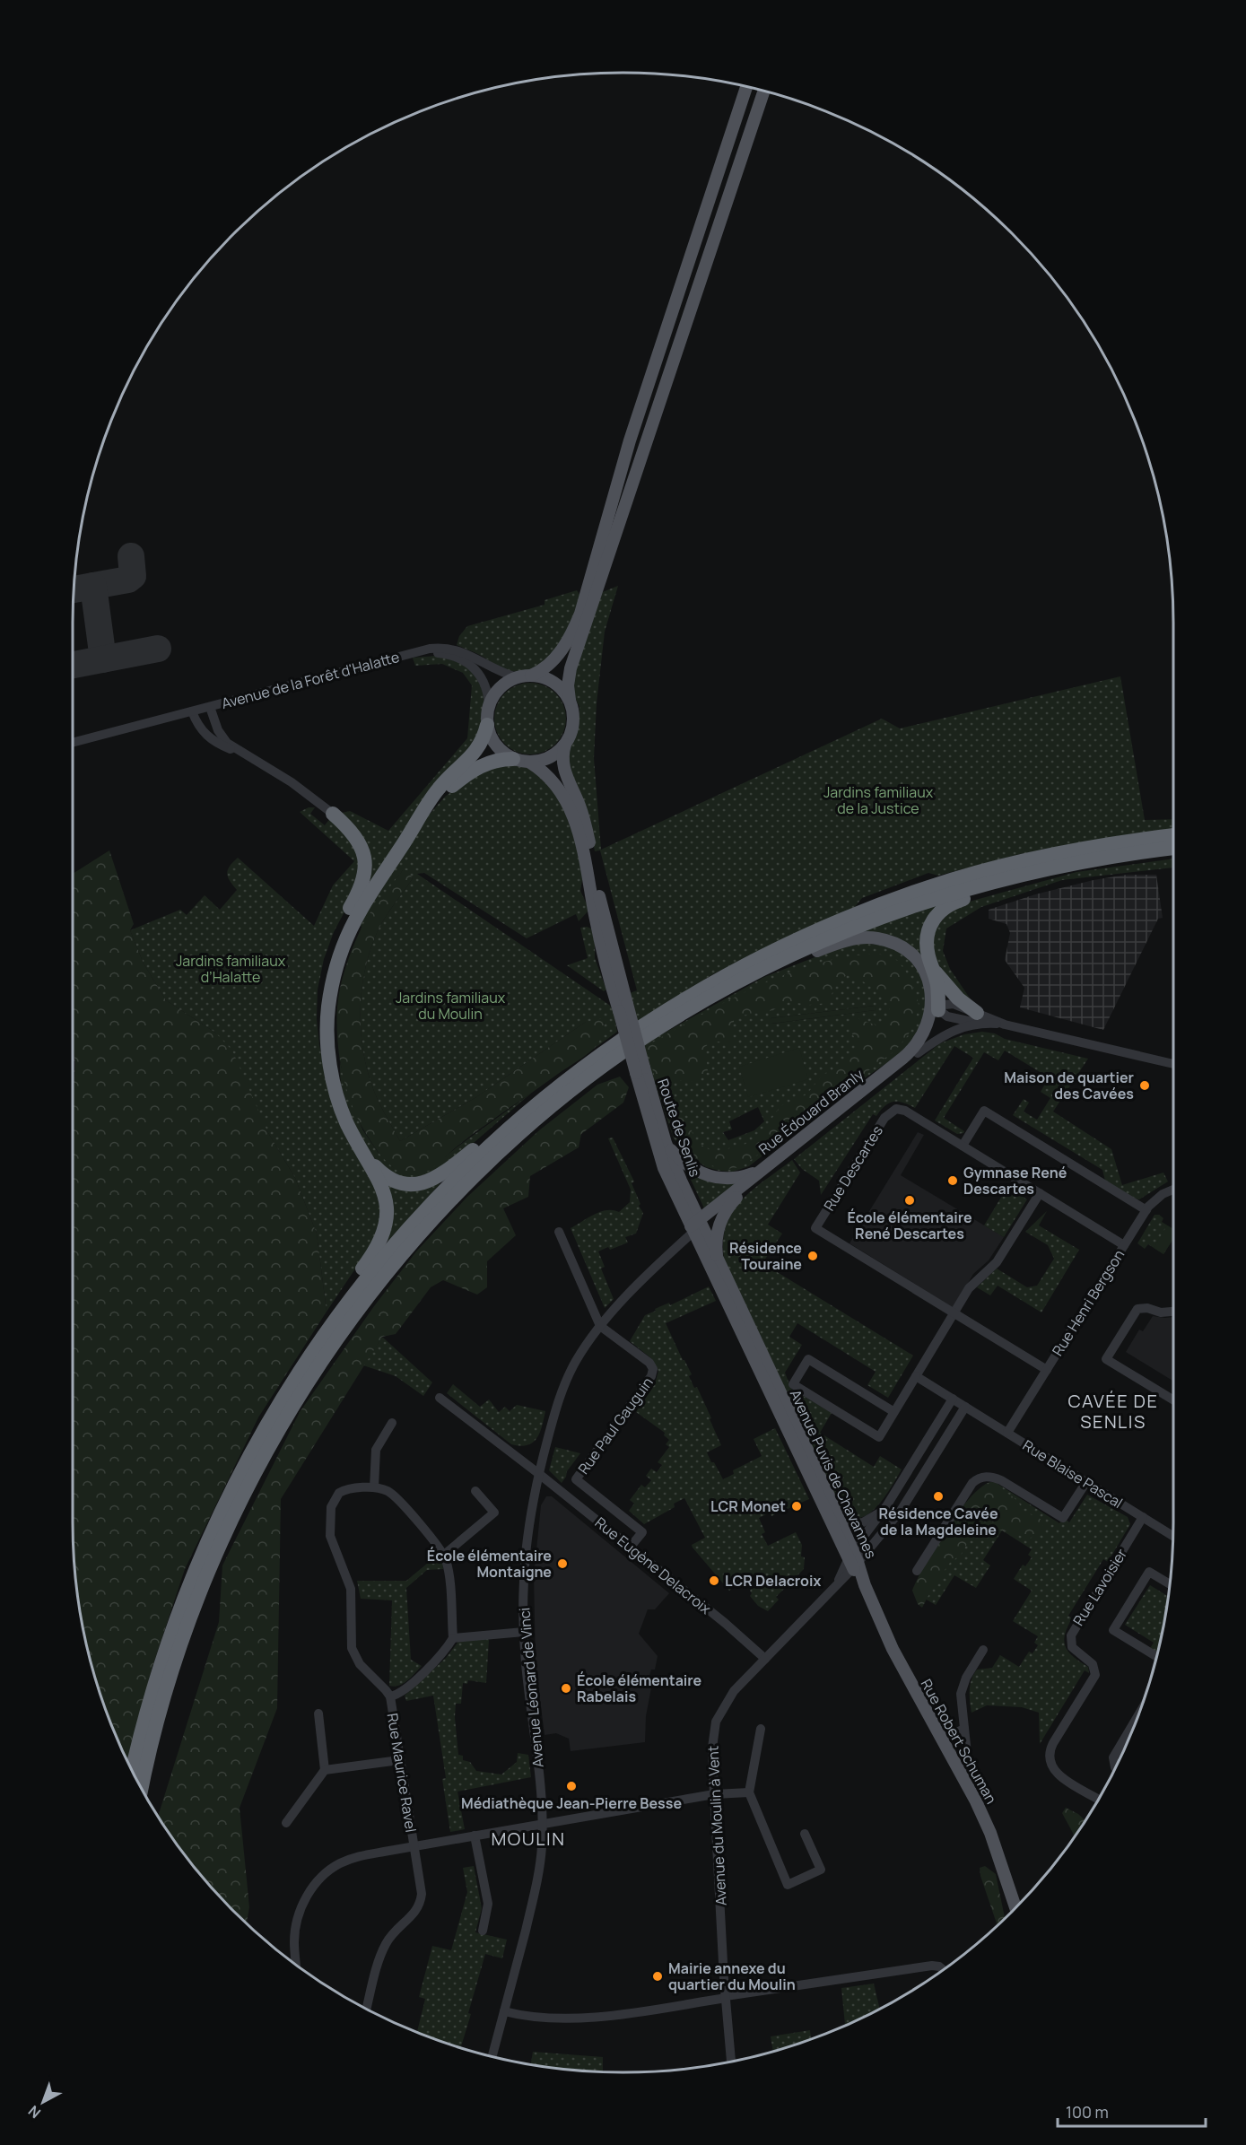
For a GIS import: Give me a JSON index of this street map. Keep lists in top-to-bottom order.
{
  "streets": {
    "main road": [
      "Rue Édouard Branly",
      "Route de Senlis",
      "Avenue Puvis de Chavannes",
      "Rue Robert Schuman"
    ],
    "street": [
      "Avenue de la Forêt d'Halatte",
      "Rue Descartes",
      "Rue Henri Bergson",
      "Rue Paul Gauguin",
      "Rue Blaise Pascal",
      "Rue Eugène Delacroix",
      "Rue Lavoisier",
      "Avenue Léonard de Vinci",
      "Rue Maurice Ravel",
      "Avenue du Moulin à Vent"
    ]
  },
  "crossings": [
    ["Rue Édouard Branly", "Route de Senlis"],
    ["Rue Édouard Branly", "Avenue Puvis de Chavannes"],
    ["Rue Édouard Branly", "Avenue Léonard de Vinci"],
    ["Route de Senlis", "Avenue Puvis de Chavannes"],
    ["Route de Senlis", "Avenue Léonard de Vinci"],
    ["Rue Descartes", "Rue Henri Bergson"],
    ["Rue Henri Bergson", "Rue Blaise Pascal"],
    ["Rue Paul Gauguin", "Rue Eugène Delacroix"],
    ["Rue Paul Gauguin", "Avenue Léonard de Vinci"],
    ["Avenue Puvis de Chavannes", "Avenue Léonard de Vinci"],
    ["Avenue Puvis de Chavannes", "Rue Robert Schuman"],
    ["Avenue Puvis de Chavannes", "Avenue du Moulin à Vent"],
    ["Rue Blaise Pascal", "Rue Lavoisier"],
    ["Rue Eugène Delacroix", "Avenue Léonard de Vinci"],
    ["Rue Eugène Delacroix", "Avenue du Moulin à Vent"]
  ],
  "districts": ["CAVÉE DE SENLIS", "MOULIN"],
  "parks": ["Jardins familiaux de la Justice", "Jardins familiaux d’Halatte", "Jardins familiaux du Moulin"],
  "places": [
    "Maison de quartier des Cavées",
    "Gymnase René Descartes",
    "École élémentaire René Descartes",
    "Résidence Touraine",
    "Résidence Cavée de la Magdeleine",
    "LCR Monet",
    "École élémentaire Montaigne",
    "LCR Delacroix",
    "École élémentaire Rabelais",
    "Médiathèque Jean-Pierre Besse",
    "Mairie annexe du quartier du Moulin"
  ],
  "scale_bar": "100 m",
  "north": "bottom left"
}
